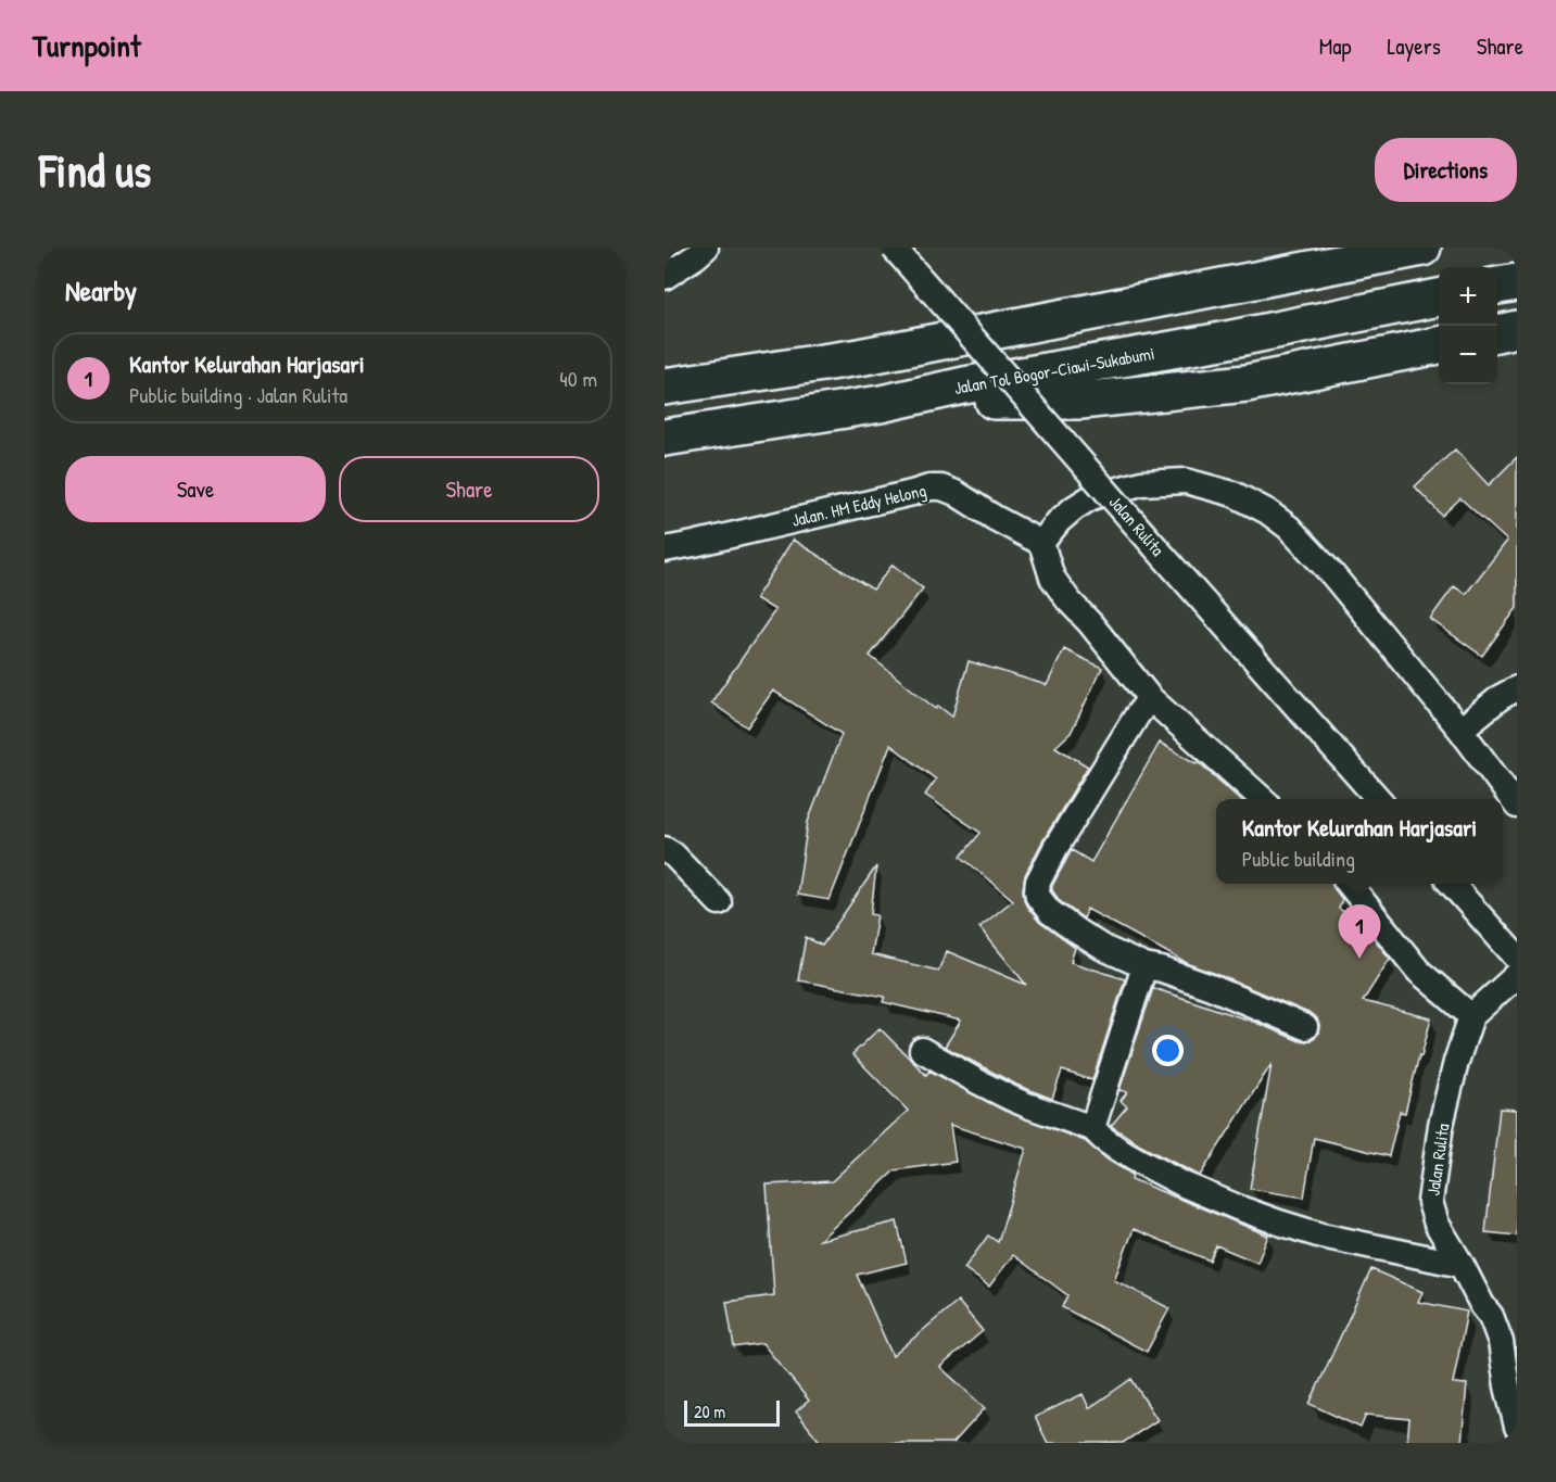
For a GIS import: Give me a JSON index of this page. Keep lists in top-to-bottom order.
{
  "streets": {
    "highway": ["Jalan Tol Bogor–Ciawi–Sukabumi"],
    "street": ["Jalan. HM Eddy Helong", "Jalan Rulita"]
  },
  "scale_bar": "20 m",
  "page": {
    "header": "Turnpoint",
    "nav": ["Map", "Layers", "Share"],
    "buttons": [
      "Directions",
      ["Save", "Share"]
    ],
    "title": "Find us",
    "heading": "Nearby",
    "map_buttons": ["+", "−"],
    "list": [
      {
        "mark": "1",
        "name": "Kantor Kelurahan Harjasari",
        "note": "Public building · Jalan Rulita",
        "value": "40 m"
      }
    ],
    "popup": ["Kantor Kelurahan Harjasari", "Public building"],
    "pins": "1",
    "scale": "20 m"
  }
}
